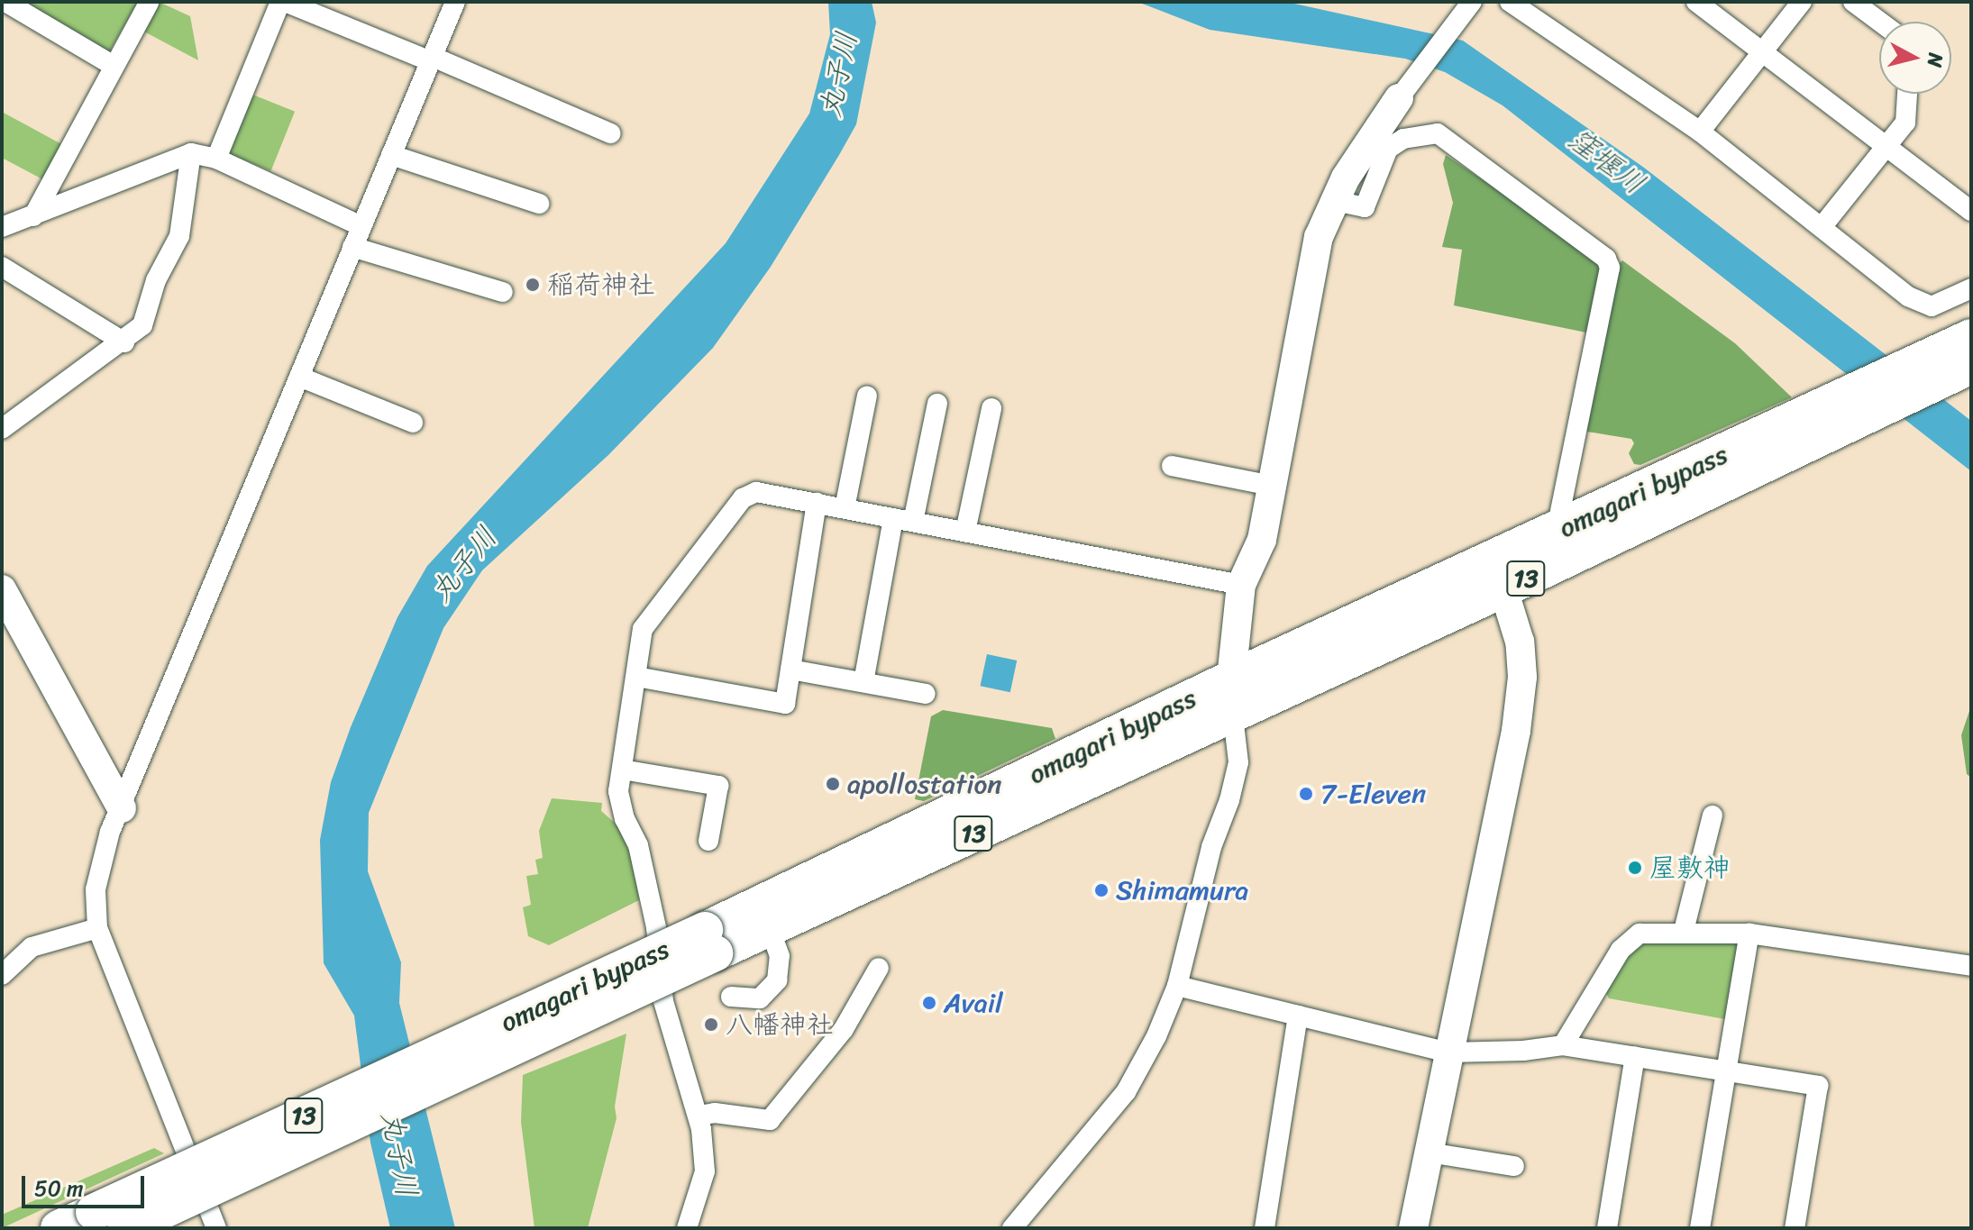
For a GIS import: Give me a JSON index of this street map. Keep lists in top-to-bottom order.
{
  "streets": {
    "highway": ["omagari bypass", "13"]
  },
  "water": ["丸子川", "窪堰川"],
  "places": [
    "稲荷神社",
    "apollostation",
    "7-Eleven",
    "屋敷神",
    "Shimamura",
    "Avail",
    "八幡神社"
  ],
  "scale_bar": "50 m",
  "north": "right"
}
